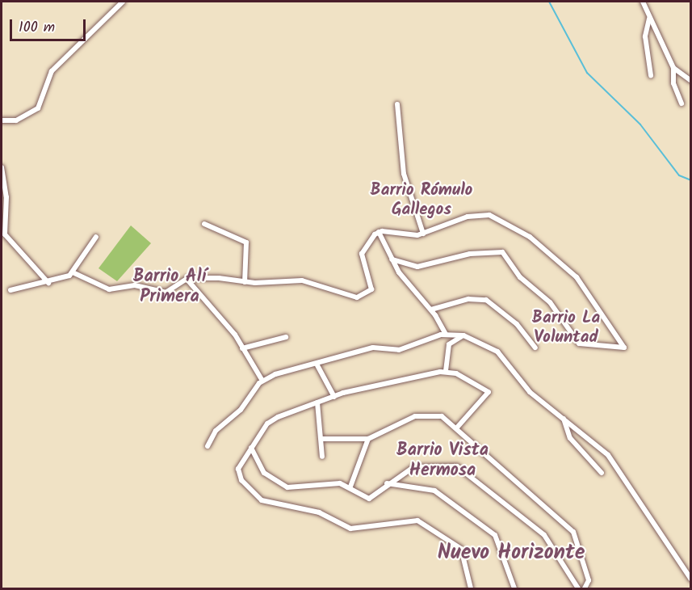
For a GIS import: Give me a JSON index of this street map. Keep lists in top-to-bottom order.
{
  "districts": [
    "Barrio Rómulo Gallegos",
    "Barrio Alí Primera",
    "Barrio La Voluntad",
    "Barrio Vista Hermosa",
    "Nuevo Horizonte"
  ],
  "scale_bar": "100 m"
}
